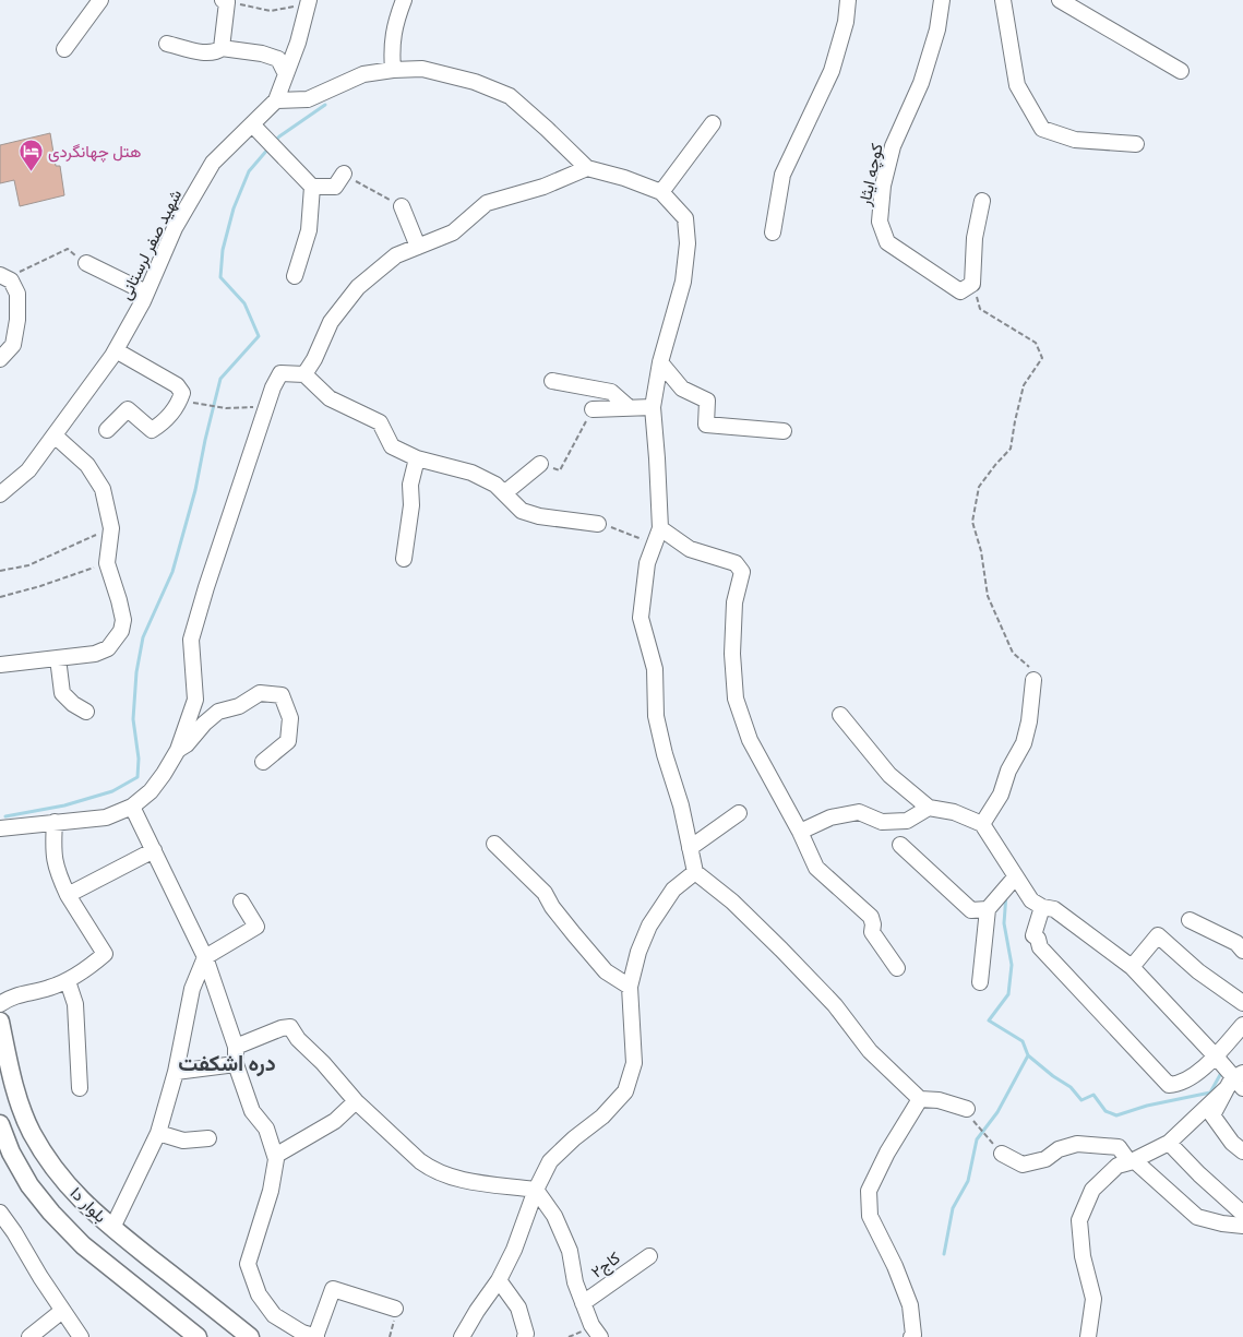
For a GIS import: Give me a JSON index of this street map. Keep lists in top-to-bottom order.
{
  "streets": {
    "main road": ["بلوار دا"],
    "street": ["کوچه ایثار", "شهید صفر لرستانی", "کاج۲"]
  },
  "districts": ["دره اشکفت"],
  "places": {
    "hotel": ["هتل چهانگردی"]
  }
}
